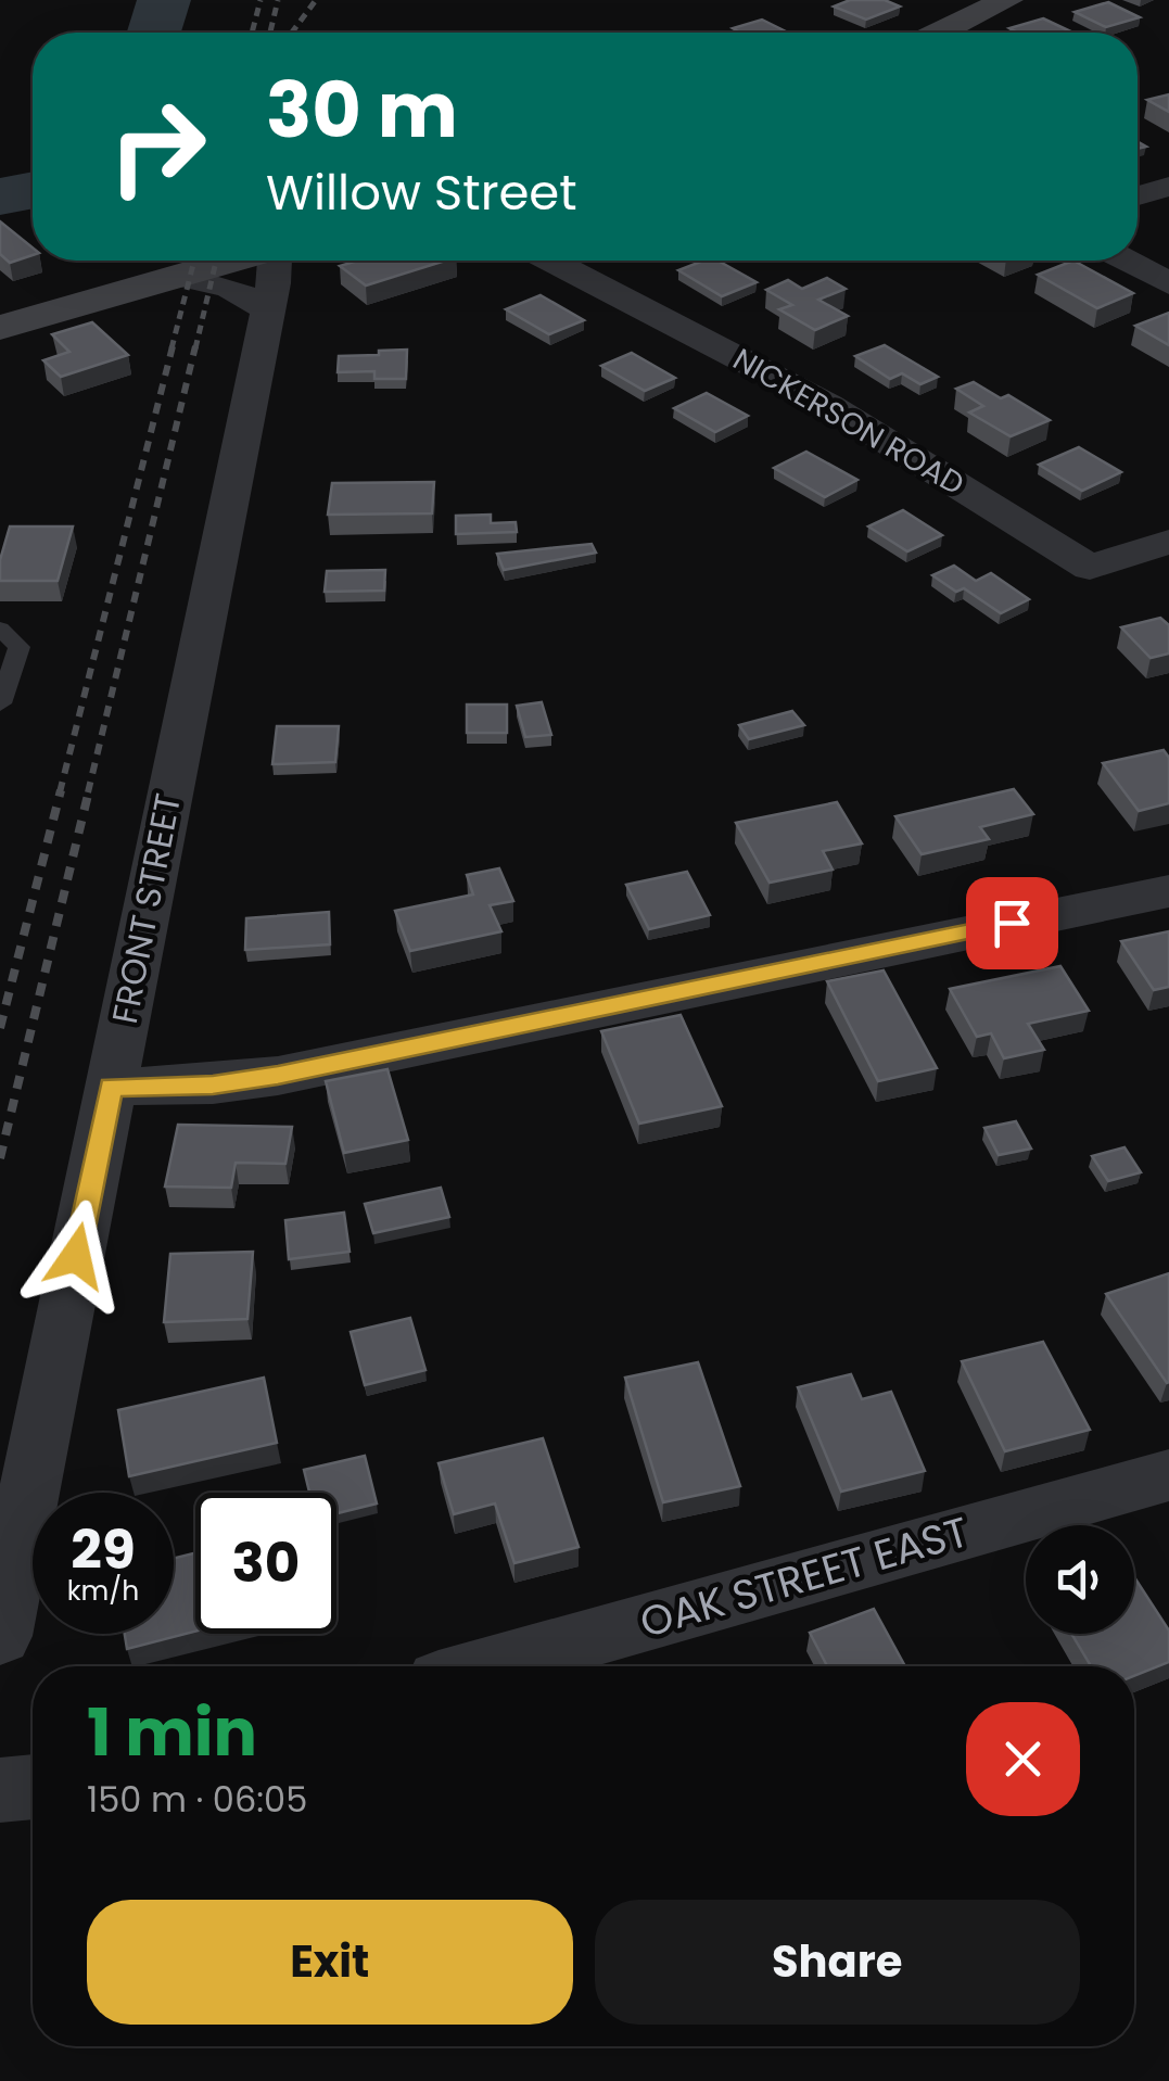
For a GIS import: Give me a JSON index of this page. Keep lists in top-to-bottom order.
{
  "streets": {
    "street": ["NICKERSON ROAD", "FRONT STREET", "OAK STREET EAST"]
  },
  "page": {
    "turn": ["30 m", "Willow Street"],
    "speed": "29 km/h",
    "limit": "30",
    "heading": ["1 min", "150 m · 06:05"],
    "buttons": ["Exit", "Share"]
  }
}
